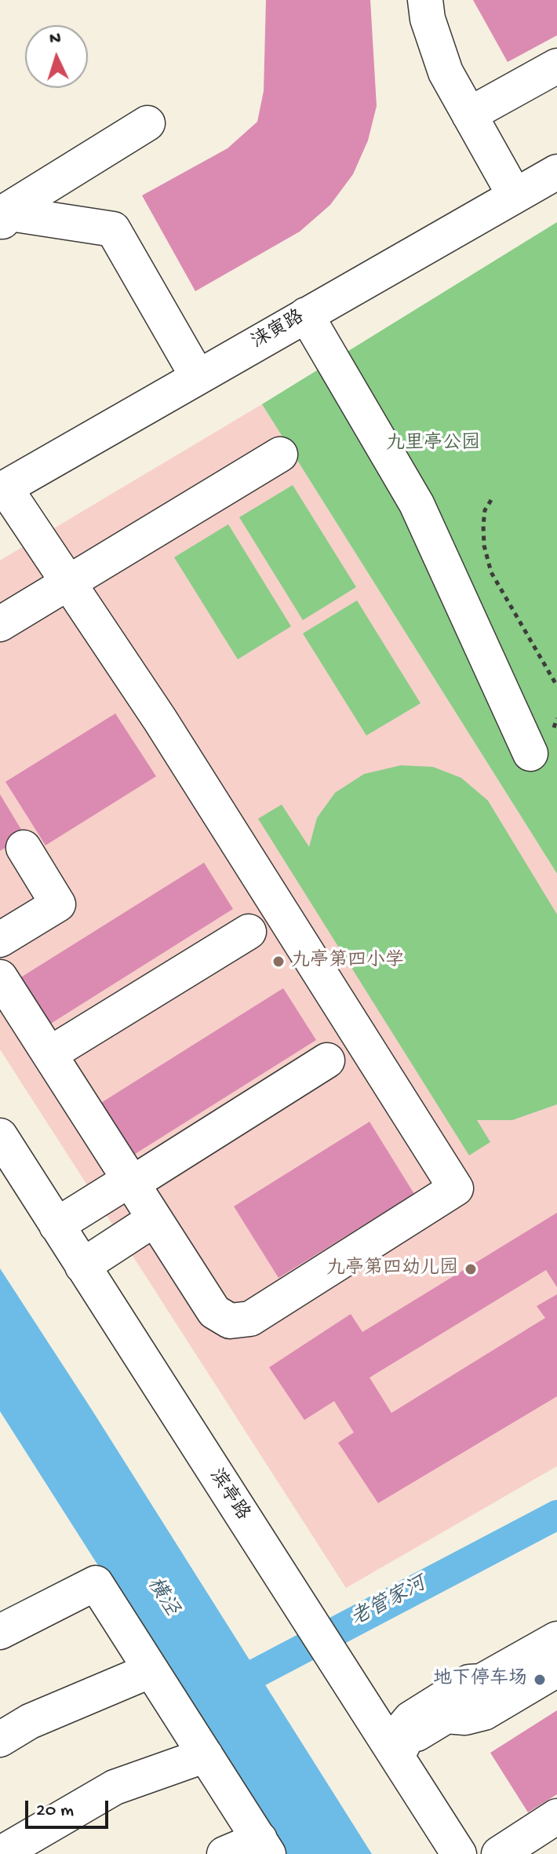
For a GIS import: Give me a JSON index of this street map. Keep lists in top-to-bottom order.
{
  "streets": {
    "street": ["涞寅路", "滨亭路"]
  },
  "water": ["横泾", "老管家河"],
  "parks": ["九里亭公园"],
  "places": ["九亭第四小学", "九亭第四幼儿园", "地下停车场"],
  "scale_bar": "20 m",
  "north": "top"
}
